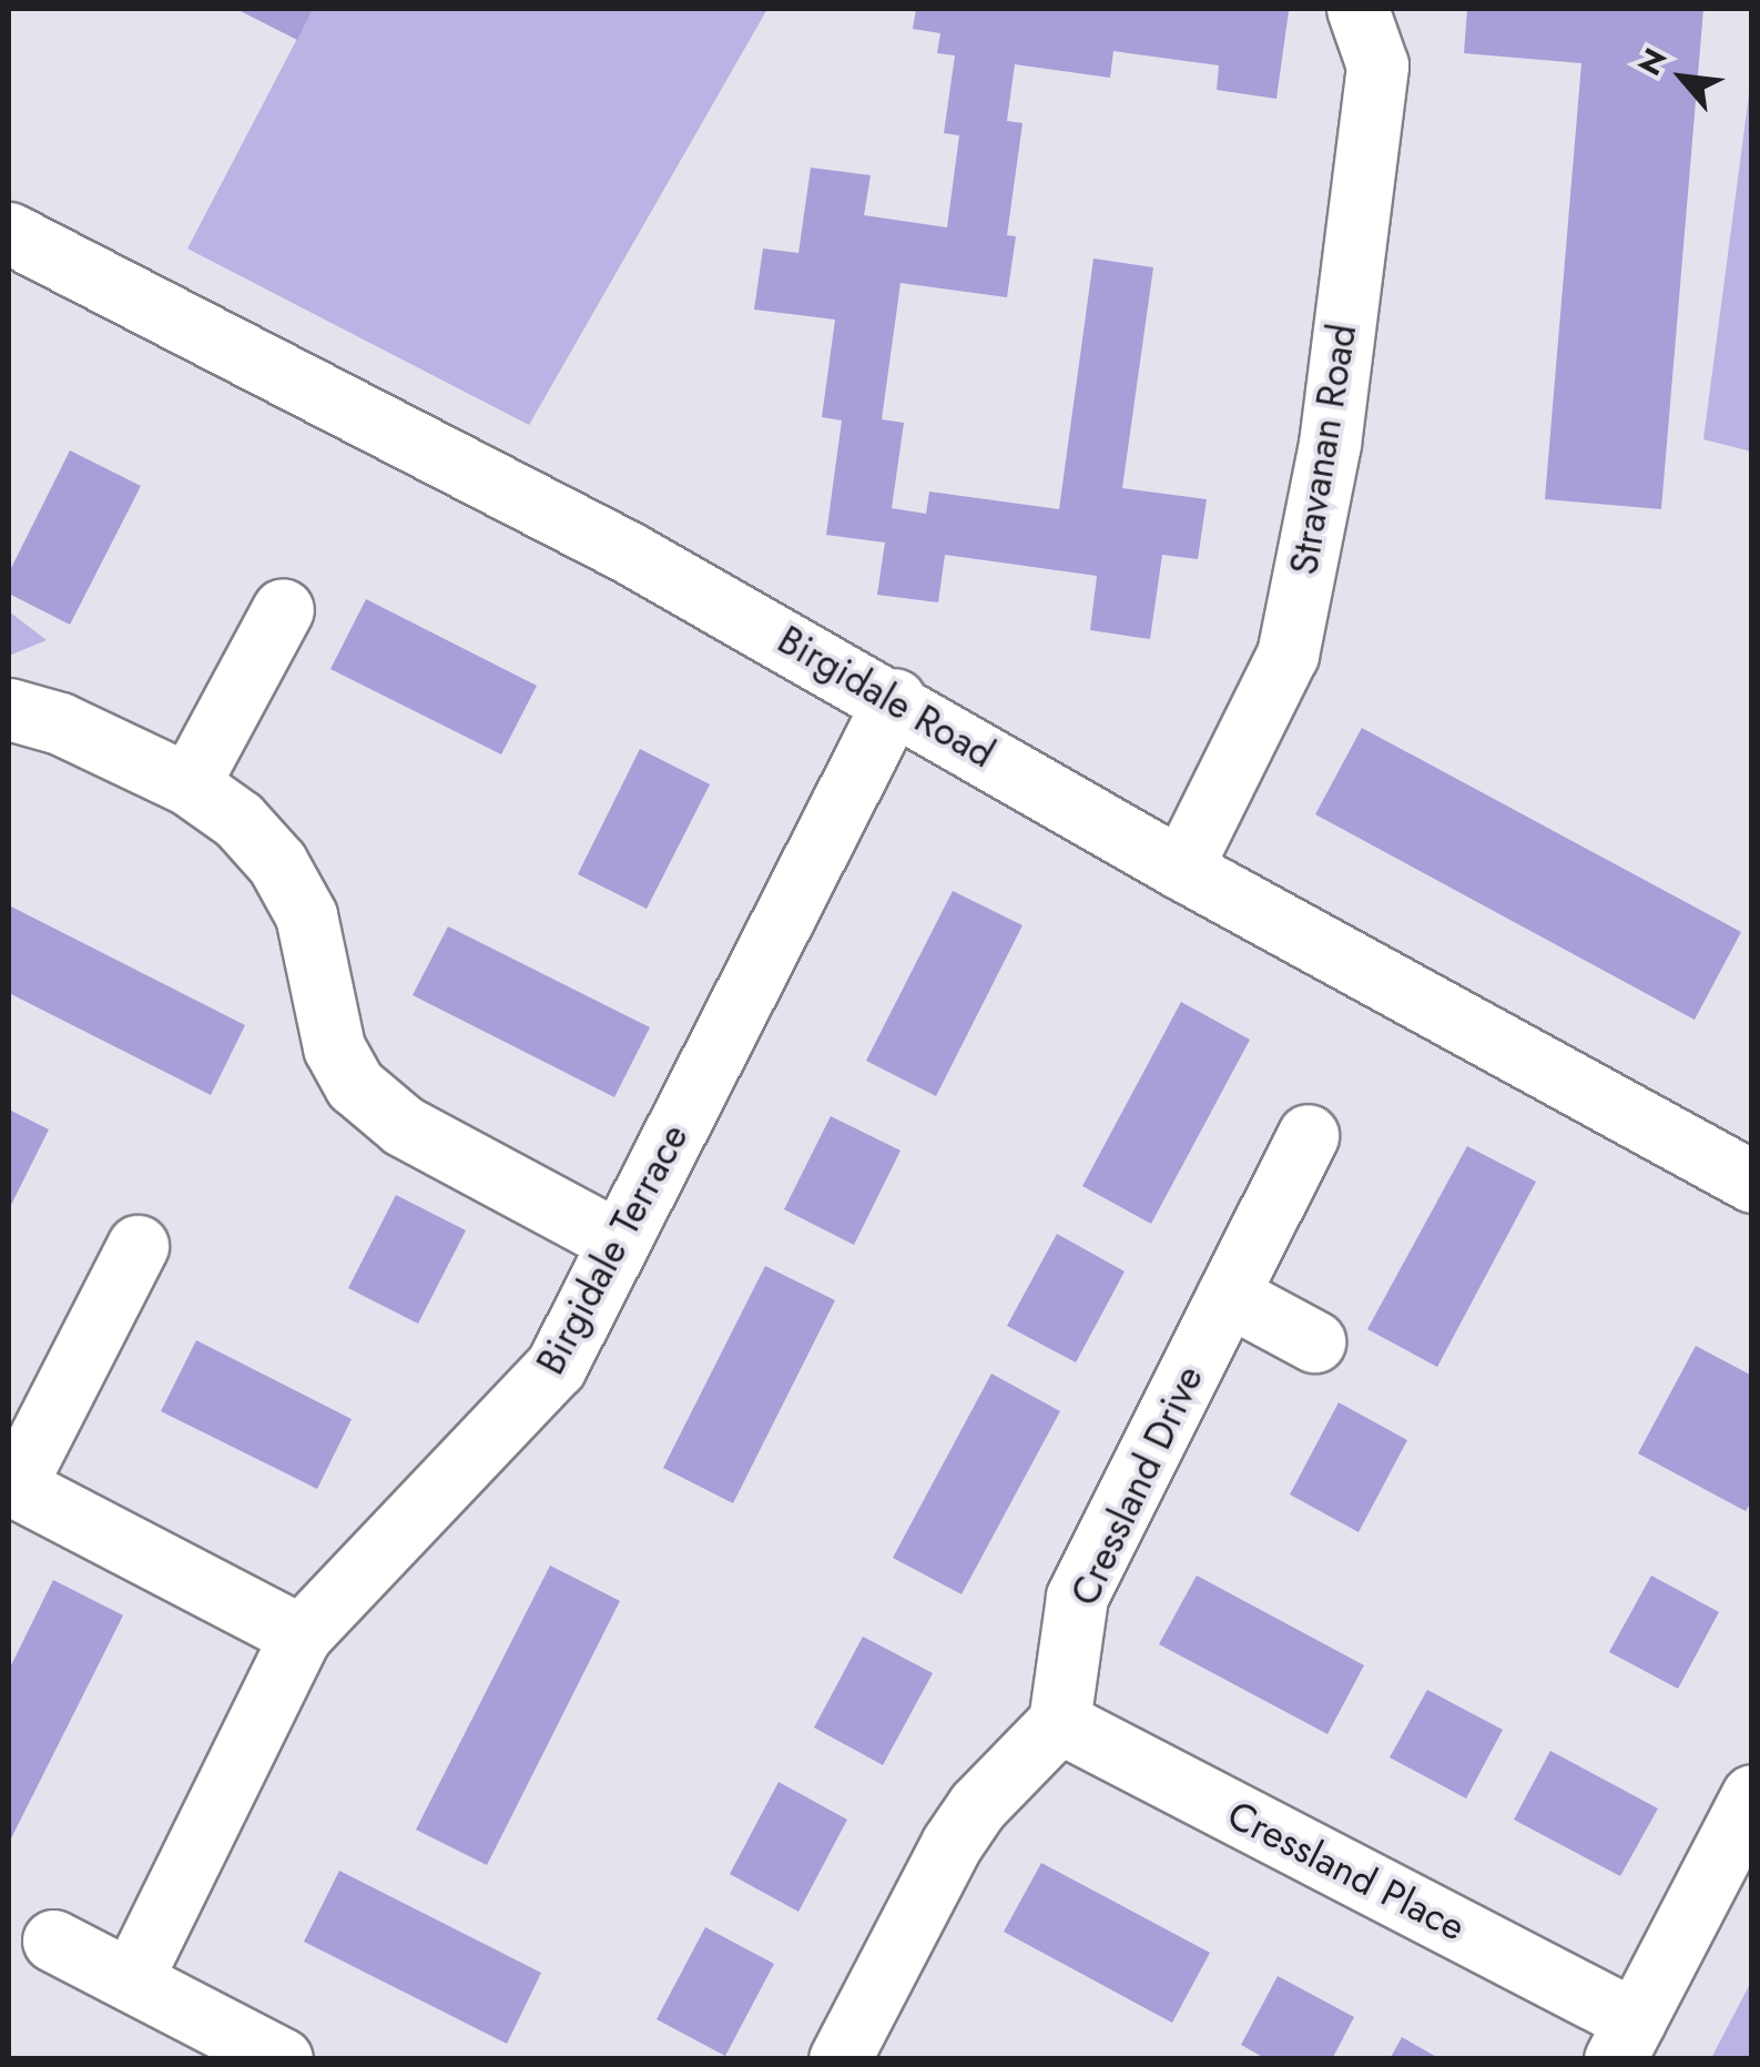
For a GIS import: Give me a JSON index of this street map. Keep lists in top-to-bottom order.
{
  "streets": {
    "street": [
      "Stravanan Road",
      "Birgidale Road",
      "Birgidale Terrace",
      "Cressland Drive",
      "Cressland Place"
    ]
  },
  "crossings": [
    ["Stravanan Road", "Birgidale Road"],
    ["Birgidale Road", "Birgidale Terrace"],
    ["Cressland Drive", "Cressland Place"]
  ],
  "north": "top left"
}
